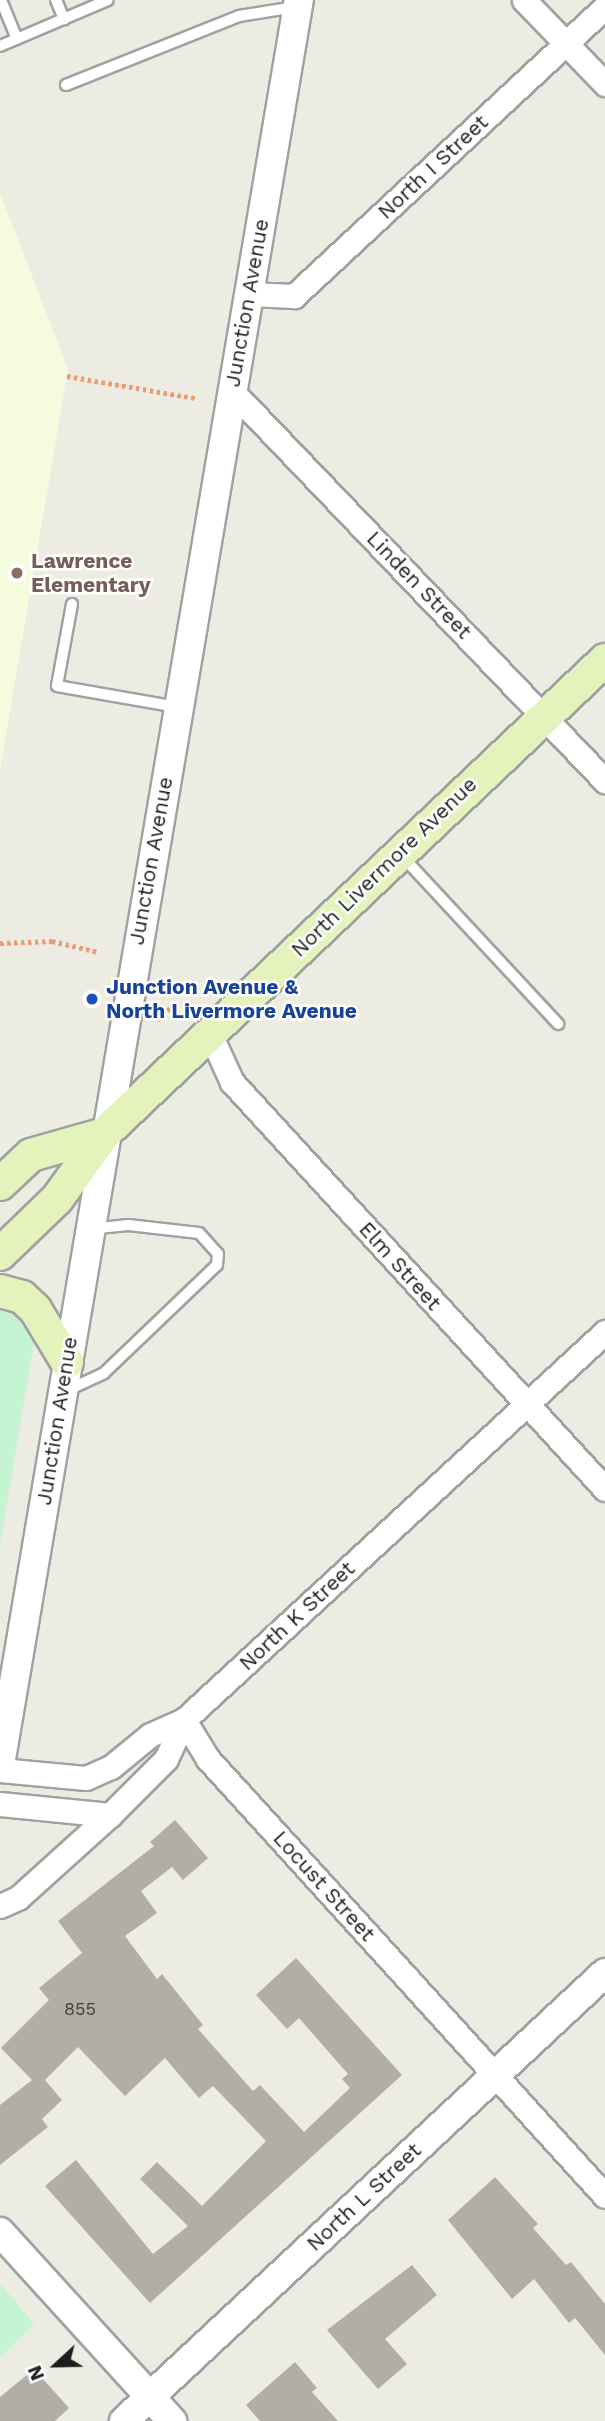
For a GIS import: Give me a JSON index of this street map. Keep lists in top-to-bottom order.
{
  "streets": {
    "main road": ["North Livermore Avenue"],
    "street": [
      "North I Street",
      "Junction Avenue",
      "Linden Street",
      "Elm Street",
      "North K Street",
      "Locust Street",
      "North L Street"
    ]
  },
  "crossings": [
    ["North I Street", "Junction Avenue"],
    ["Junction Avenue", "Linden Street"],
    ["Junction Avenue", "North Livermore Avenue"],
    ["Linden Street", "North Livermore Avenue"],
    ["North Livermore Avenue", "Elm Street"],
    ["Elm Street", "North K Street"],
    ["North K Street", "Locust Street"],
    ["Locust Street", "North L Street"]
  ],
  "places": ["Lawrence Elementary", "Junction Avenue & North Livermore Avenue"],
  "house_numbers": ["855"],
  "north": "left"
}
